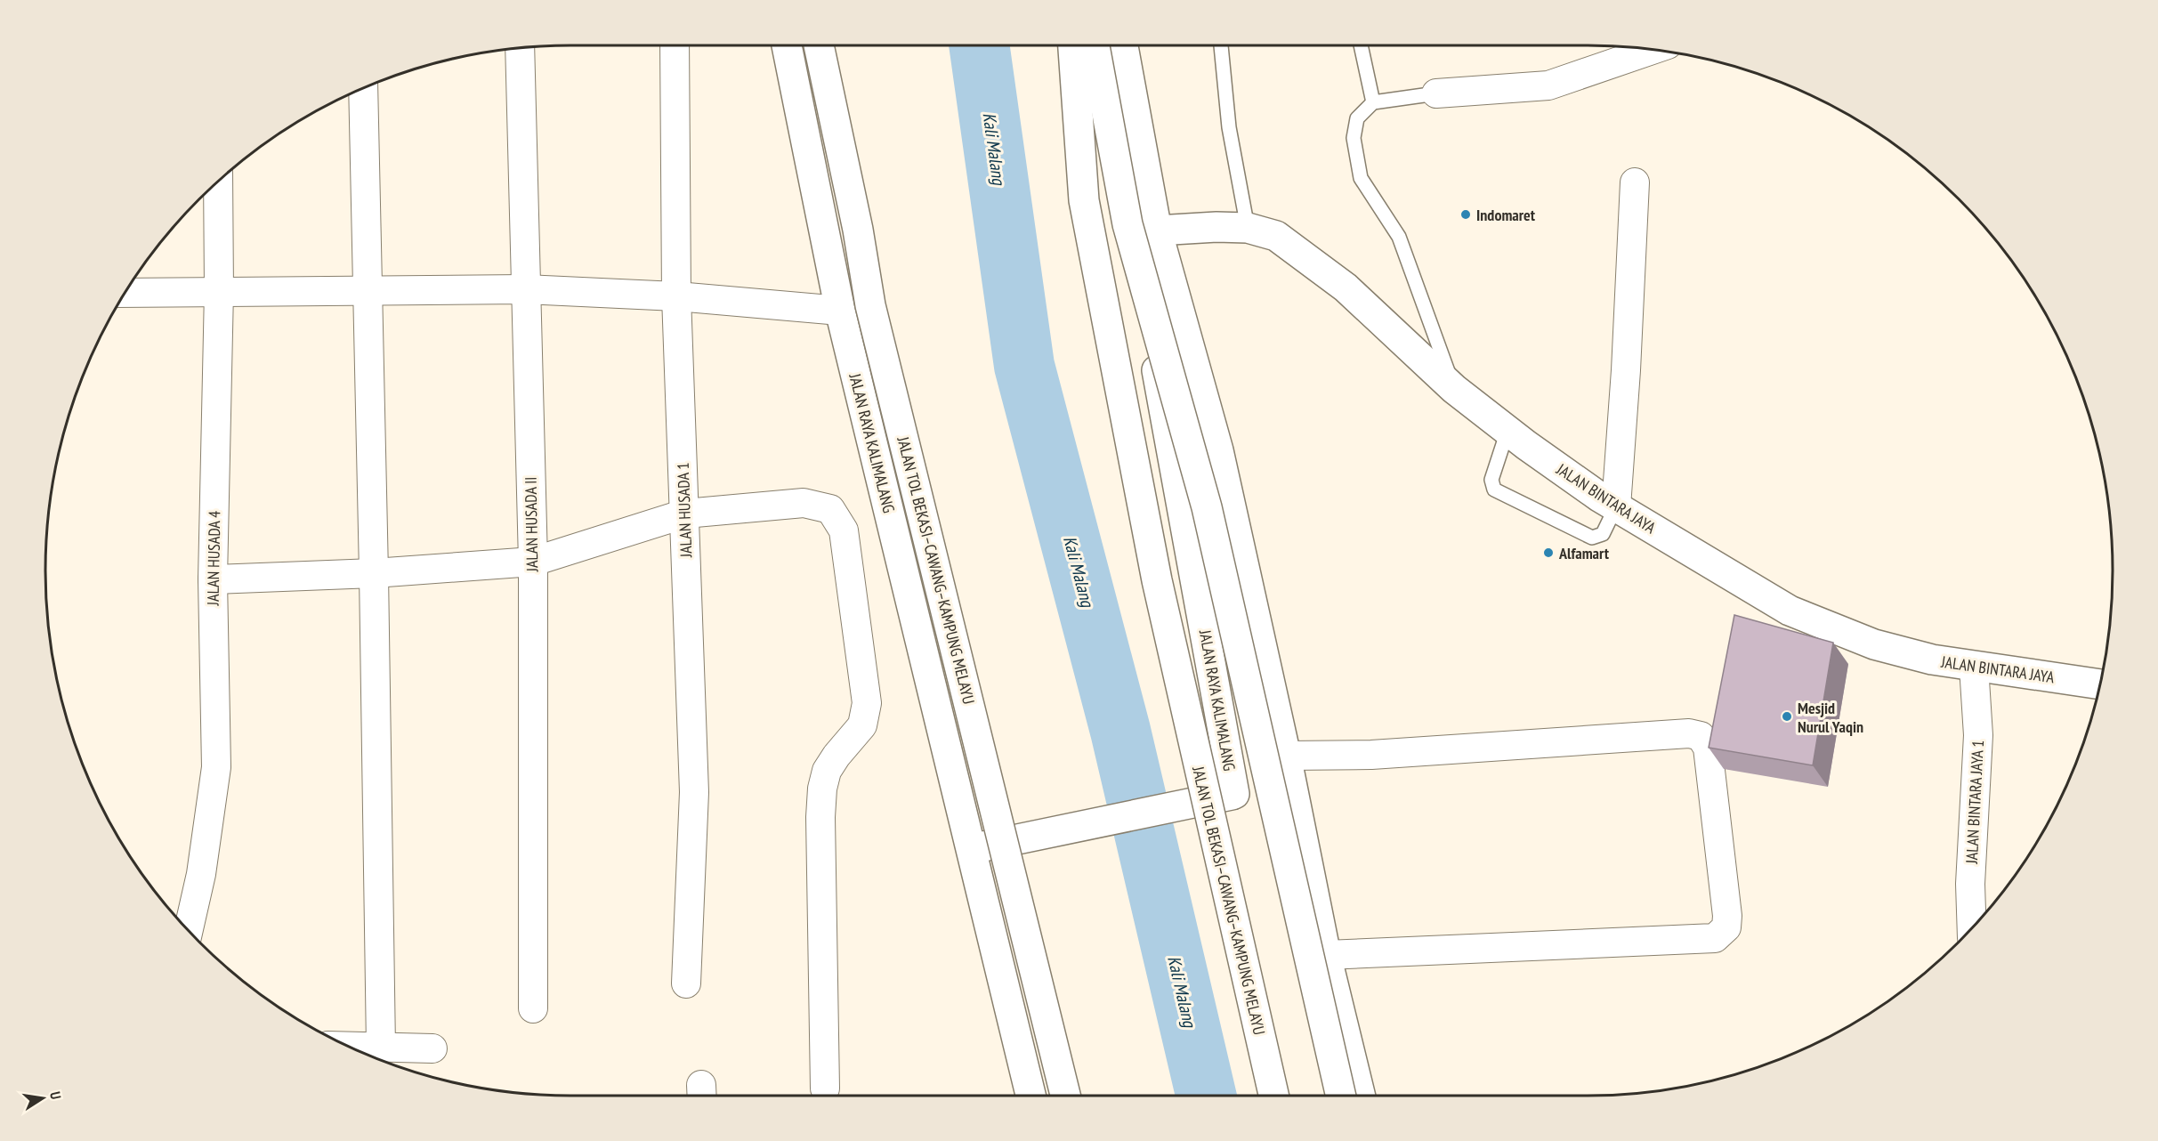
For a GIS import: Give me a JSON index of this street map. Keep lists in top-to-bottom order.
{
  "streets": {
    "main road": ["JALAN RAYA KALIMALANG", "JALAN BINTARA JAYA", "JALAN TOL BEKASI–CAWANG–KAMPUNG MELAYU"],
    "street": [
      "JALAN HUSADA 1",
      "JALAN HUSADA II",
      "JALAN HUSADA 4",
      "JALAN BINTARA JAYA 1"
    ]
  },
  "crossings": [
    ["JALAN RAYA KALIMALANG", "JALAN BINTARA JAYA"],
    ["JALAN BINTARA JAYA", "JALAN BINTARA JAYA 1"]
  ],
  "water": ["Kali Malang"],
  "places": ["Indomaret", "Alfamart", "Mesjid Nurul Yaqin"],
  "north": "right"
}
